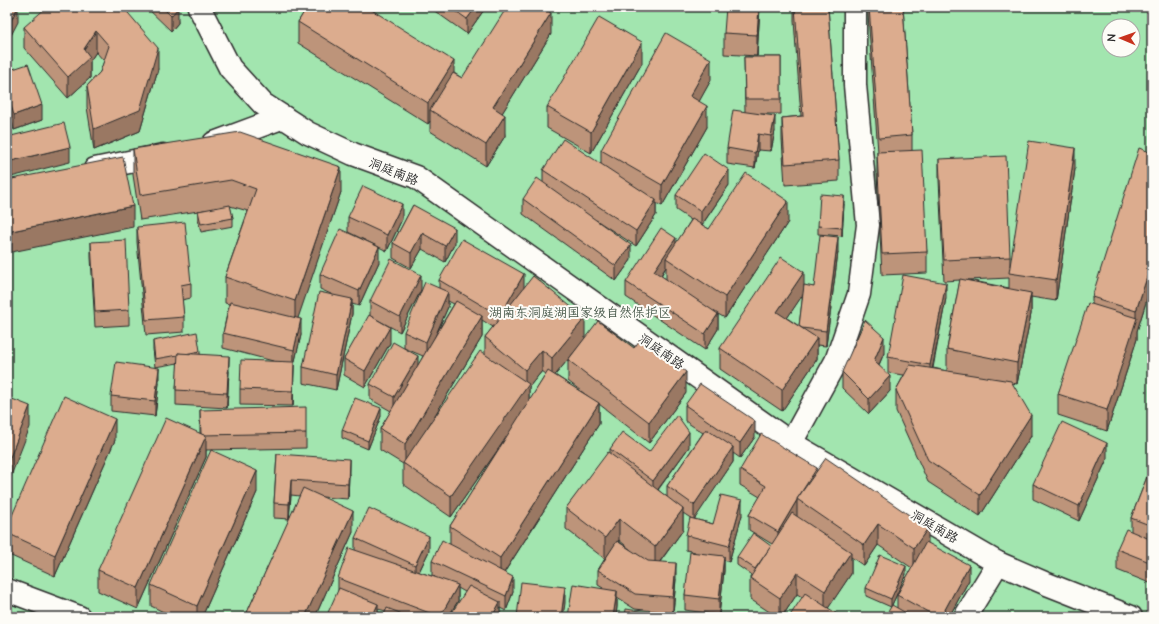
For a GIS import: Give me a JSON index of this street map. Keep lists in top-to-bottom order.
{
  "streets": {
    "main road": ["洞庭南路"]
  },
  "parks": ["湖南东洞庭湖国家级自然保护区"],
  "north": "left"
}
